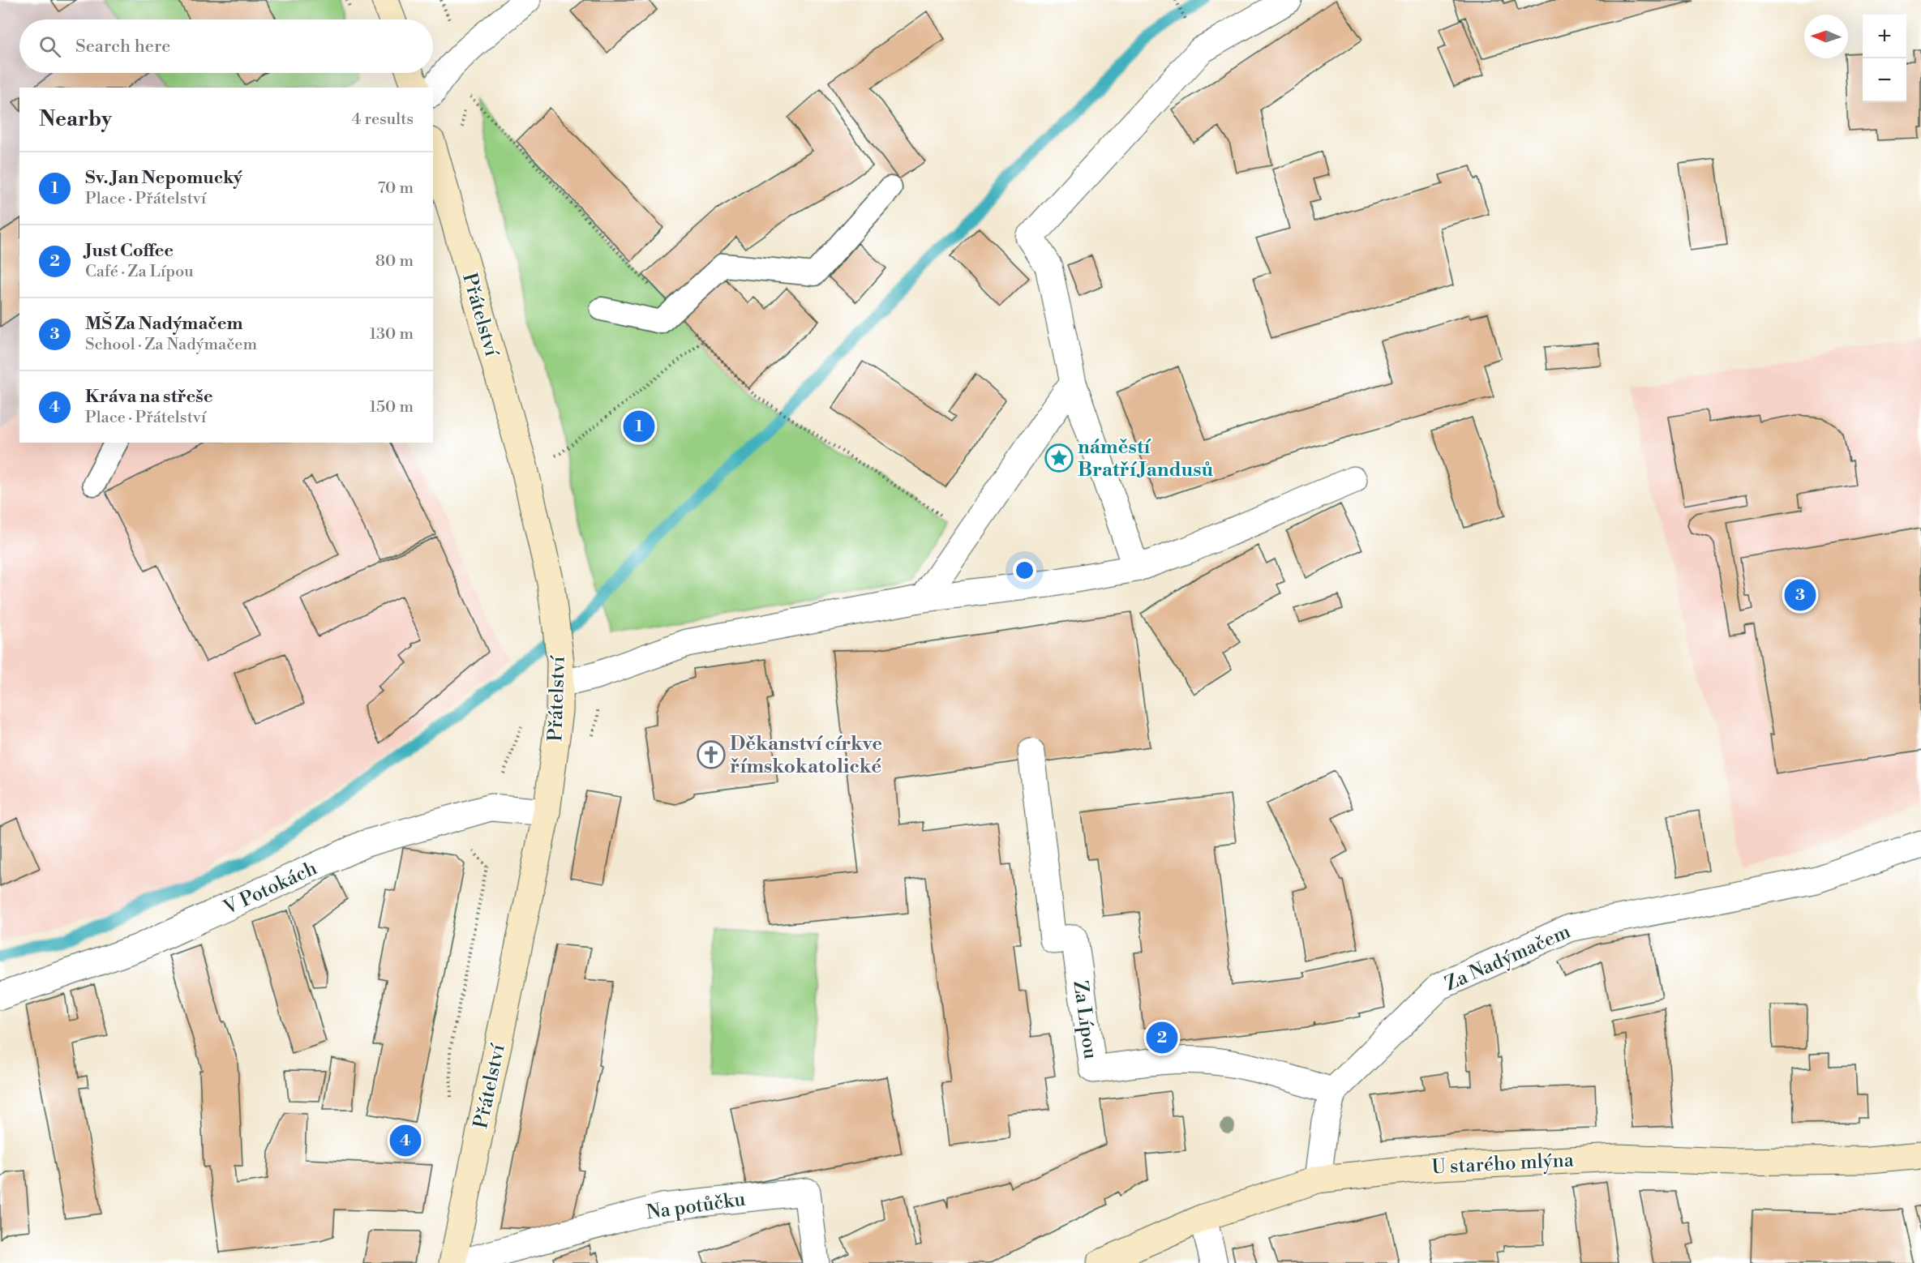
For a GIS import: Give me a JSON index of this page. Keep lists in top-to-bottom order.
{
  "streets": {
    "main road": ["Přátelství", "U starého mlýna"],
    "street": [
      "V Potokách",
      "Za Nadýmačem",
      "Za Lípou",
      "Na potůčku"
    ]
  },
  "crossings": [
    ["Přátelství", "V Potokách"],
    ["Za Nadýmačem", "Za Lípou"]
  ],
  "places": {
    "place": ["náměstí Bratří Jandusů"],
    "church": ["Děkanství církve římskokatolické"]
  },
  "north": "left",
  "page": {
    "map_buttons": ["+", "−"],
    "search": "Search here",
    "heading": ["Nearby", "4 results"],
    "list": [
      {
        "mark": "1",
        "name": "Sv. Jan Nepomucký",
        "note": "Place · Přátelství",
        "value": "70 m"
      },
      {
        "mark": "2",
        "name": "Just Coffee",
        "note": "Café · Za Lípou",
        "value": "80 m"
      },
      {
        "mark": "3",
        "name": "MŠ Za Nadýmačem",
        "note": "School · Za Nadýmačem",
        "value": "130 m"
      },
      {
        "mark": "4",
        "name": "Kráva na střeše",
        "note": "Place · Přátelství",
        "value": "150 m"
      }
    ],
    "pins": [
      "1",
      "3",
      "2",
      "4"
    ]
  }
}
